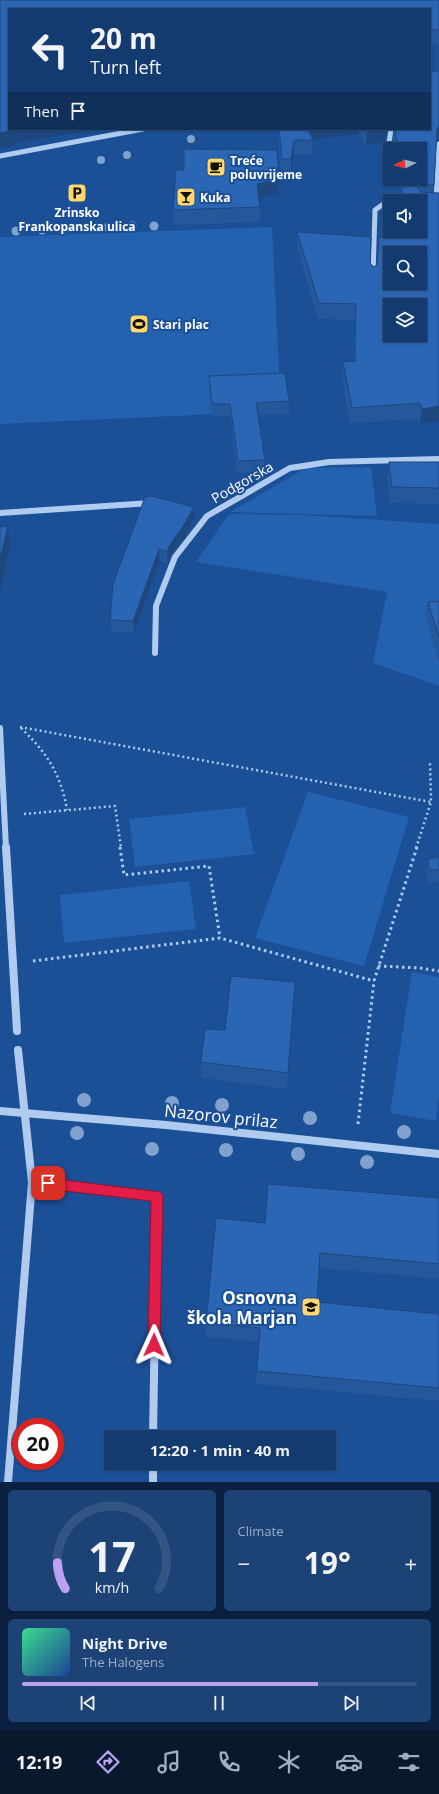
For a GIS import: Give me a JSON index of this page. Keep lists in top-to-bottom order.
{
  "streets": {
    "street": ["Podgorska", "Nazorov prilaz"]
  },
  "places": {
    "cafe": ["Treće poluvrijeme"],
    "parking": ["Zrinsko Frankopanska ulica"],
    "bar": ["Kuka"],
    "sports": ["Stari plac"],
    "school or university": ["Osnovna škola Marjan"]
  },
  "north": "left",
  "page": {
    "turn": ["20 m", "Turn left"],
    "then": "Then",
    "limit": "20",
    "trip": "12:20 · 1 min · 40 m",
    "tile": "Climate",
    "heat": ["−", "19°", "+"],
    "song": ["Night Drive", "The Halogens"],
    "tabs": "12:19",
    "gauge": ["17", "km/h"]
  }
}
